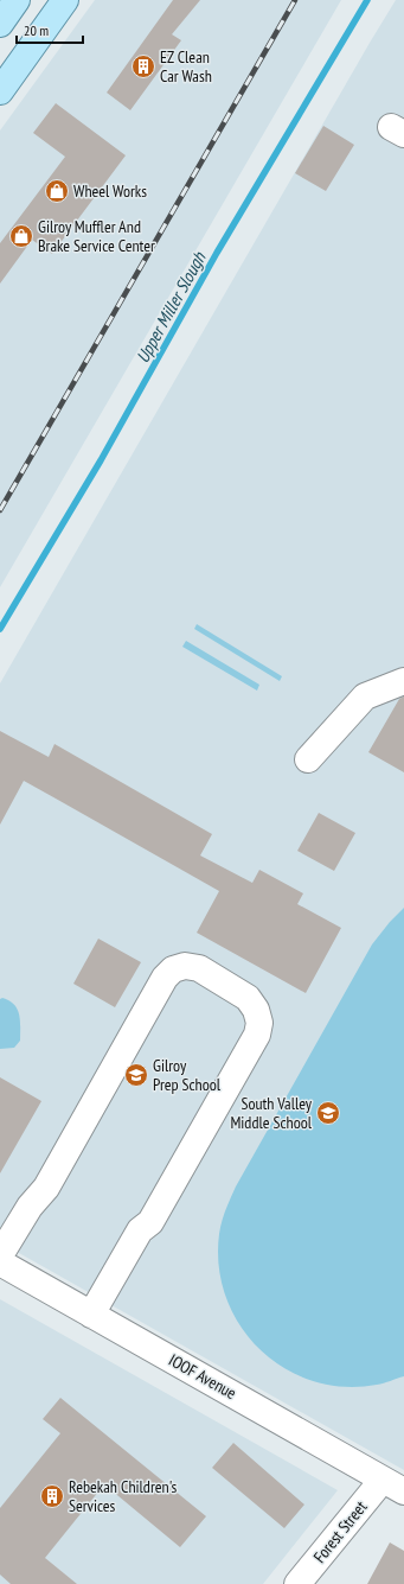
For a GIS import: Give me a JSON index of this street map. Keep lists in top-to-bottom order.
{
  "streets": {
    "street": ["IOOF Avenue", "Forest Street"]
  },
  "crossings": [
    ["IOOF Avenue", "Forest Street"]
  ],
  "water": ["Upper Miller Slough"],
  "places": {
    "building": ["EZ Clean Car Wash", "Rebekah Children's Services"],
    "shop": ["Wheel Works", "Gilroy Muffler And Brake Service Center"],
    "school or university": ["Gilroy Prep School", "South Valley Middle School"]
  },
  "scale_bar": "20 m"
}
